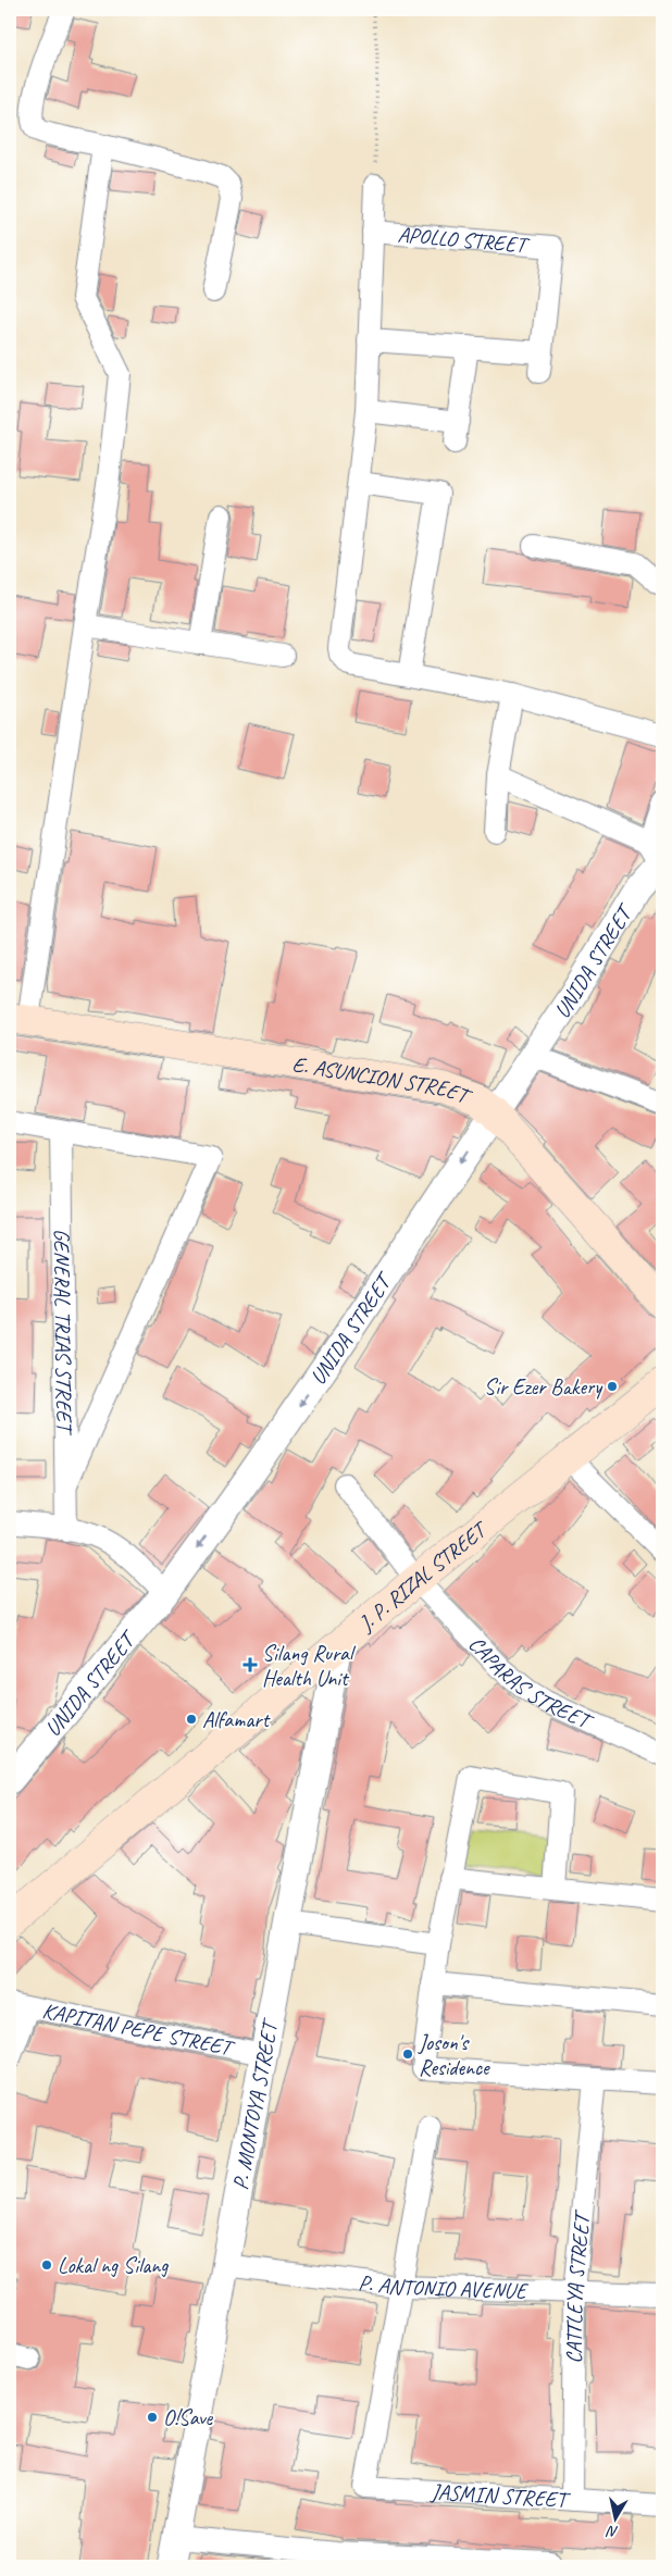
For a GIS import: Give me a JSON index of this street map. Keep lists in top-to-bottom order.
{
  "streets": {
    "main road": ["E. ASUNCION STREET", "J. P. RIZAL STREET"],
    "street": [
      "APOLLO STREET",
      "UNIDA STREET",
      "GENERAL TRIAS STREET",
      "CAPARAS STREET",
      "KAPITAN PEPE STREET",
      "P. MONTOYA STREET",
      "P. ANTONIO AVENUE",
      "CATTLEYA STREET",
      "JASMIN STREET"
    ]
  },
  "crossings": [
    ["UNIDA STREET", "E. ASUNCION STREET"],
    ["J. P. RIZAL STREET", "CAPARAS STREET"],
    ["J. P. RIZAL STREET", "P. MONTOYA STREET"],
    ["KAPITAN PEPE STREET", "P. MONTOYA STREET"],
    ["P. MONTOYA STREET", "P. ANTONIO AVENUE"],
    ["P. ANTONIO AVENUE", "CATTLEYA STREET"],
    ["P. ANTONIO AVENUE", "JASMIN STREET"],
    ["CATTLEYA STREET", "JASMIN STREET"]
  ],
  "one_way": ["UNIDA STREET"],
  "places": {
    "other": [
      "Sir Ezer Bakery",
      "Alfamart",
      "Joson's Residence",
      "Lokal ng Silang",
      "O!Save"
    ],
    "health": ["Silang Rural Health Unit"]
  },
  "north": "bottom"
}
